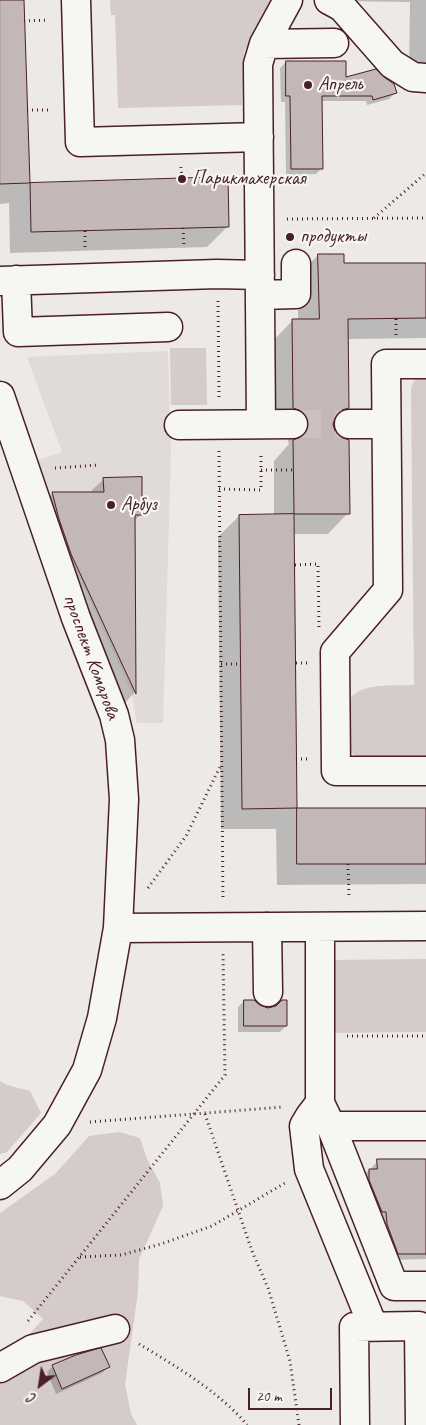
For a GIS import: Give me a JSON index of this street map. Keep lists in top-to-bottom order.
{
  "streets": {
    "street": ["проспект Комарова"]
  },
  "places": [
    "Апрель",
    "Парикмахерская",
    "продукты",
    "Арбуз"
  ],
  "scale_bar": "20 m",
  "north": "bottom left"
}
